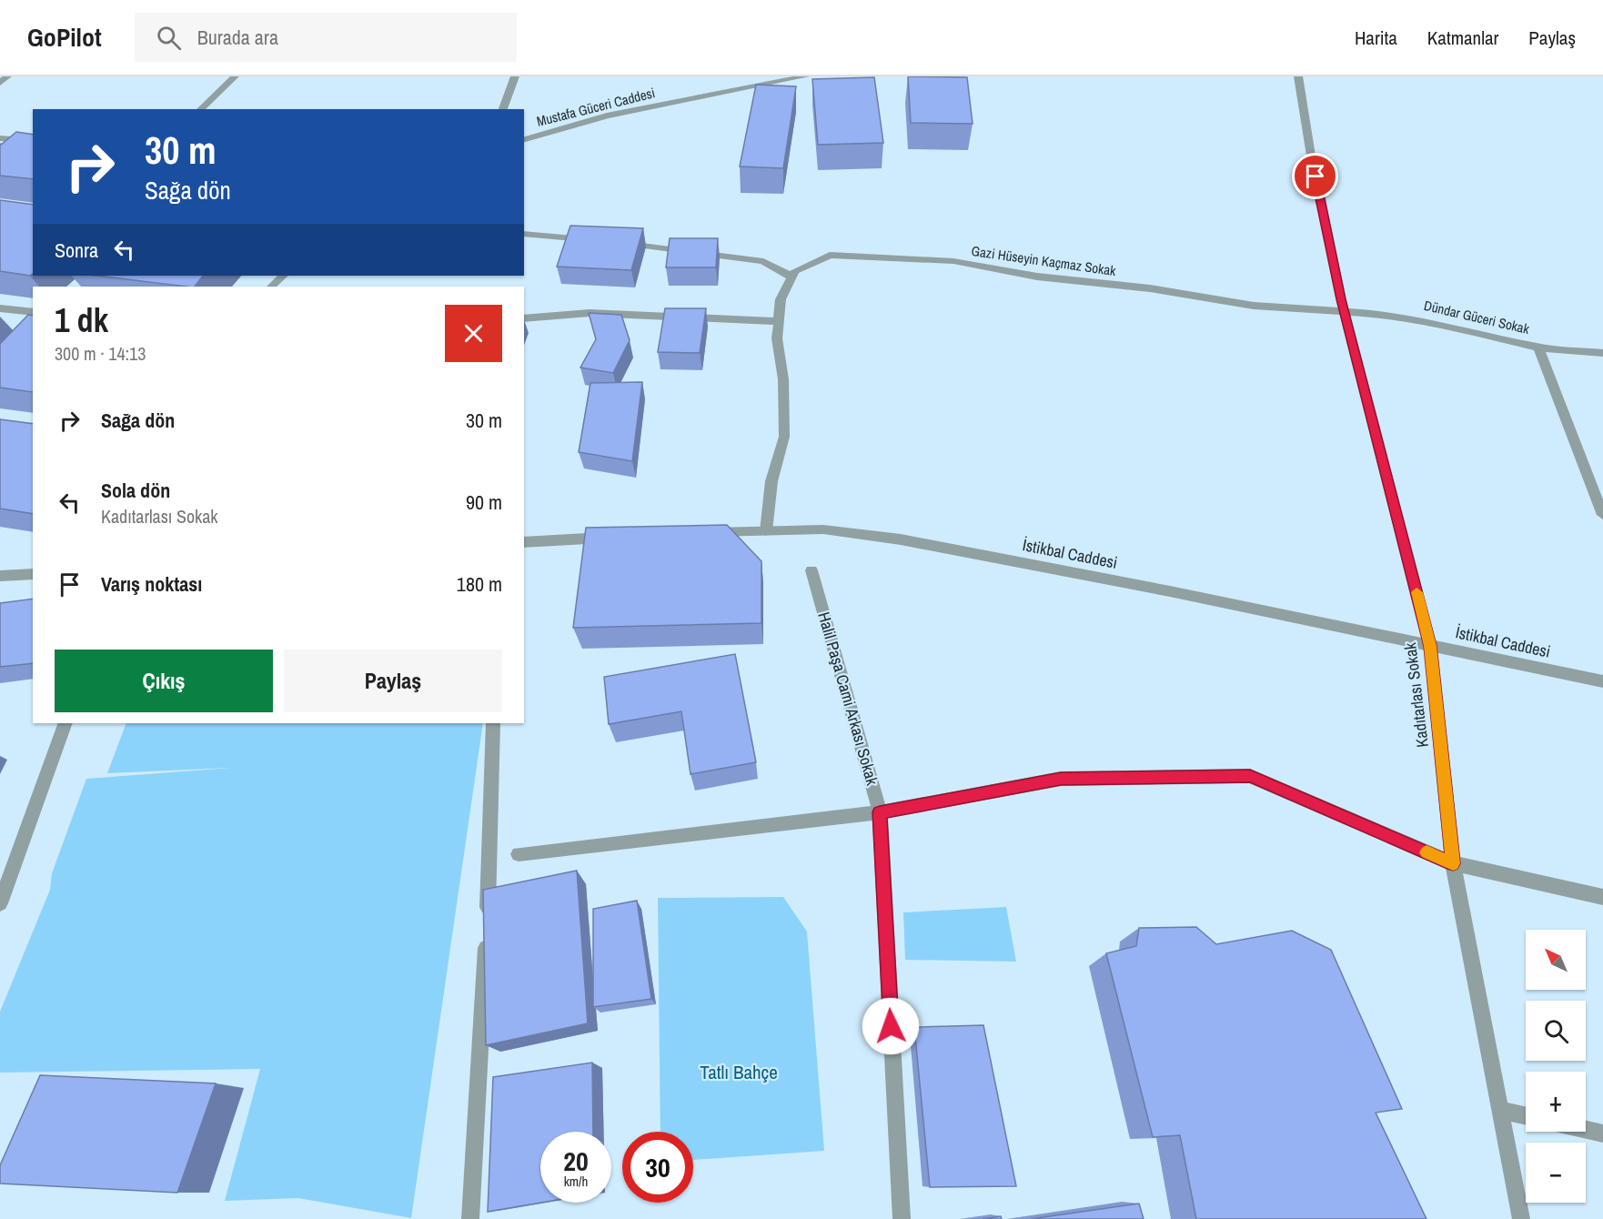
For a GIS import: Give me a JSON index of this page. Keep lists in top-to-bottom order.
{
  "streets": {
    "street": [
      "Mustafa Güceri Caddesi",
      "Gazi Hüseyin Kaçmaz Sokak",
      "Dündar Güceri Sokak",
      "İstikbal Caddesi",
      "Kadıtarlası Sokak",
      "Halil Paşa Cami Arkası Sokak"
    ]
  },
  "crossings": [
    ["Gazi Hüseyin Kaçmaz Sokak", "Dündar Güceri Sokak"],
    ["Gazi Hüseyin Kaçmaz Sokak", "Kadıtarlası Sokak"],
    ["Dündar Güceri Sokak", "Kadıtarlası Sokak"],
    ["İstikbal Caddesi", "Kadıtarlası Sokak"]
  ],
  "parks": ["Tatlı Bahçe"],
  "north": "top left",
  "page": {
    "header": "GoPilot",
    "search": "Burada ara",
    "nav": ["Harita", "Katmanlar", "Paylaş"],
    "turn": ["30 m", "Sağa dön"],
    "then": "Sonra",
    "heading": ["1 dk", "300 m · 14:13"],
    "list": [
      {
        "name": "Sağa dön",
        "value": "30 m"
      },
      {
        "name": "Sola dön",
        "note": "Kadıtarlası Sokak",
        "value": "90 m"
      },
      {
        "name": "Varış noktası",
        "value": "180 m"
      }
    ],
    "buttons": ["Çıkış", "Paylaş"],
    "map_buttons": ["+", "−"],
    "speed": "20 km/h",
    "limit": "30"
  }
}
